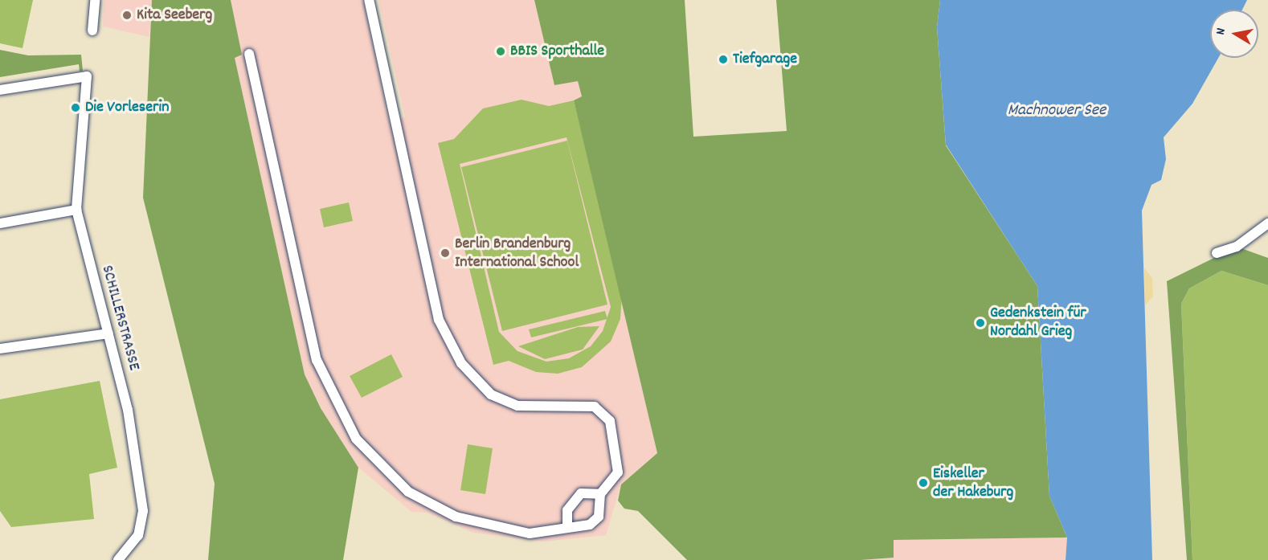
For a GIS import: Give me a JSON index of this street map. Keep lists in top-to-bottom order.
{
  "streets": {
    "street": ["SCHILLERSTRASSE"]
  },
  "water": ["Machnower See"],
  "places": [
    "Kita Seeberg",
    "BBIS Sporthalle",
    "Tiefgarage",
    "Die Vorleserin",
    "Berlin Brandenburg International School",
    "Gedenkstein für Nordahl Grieg",
    "Eiskeller der Hakeburg"
  ],
  "north": "left"
}
